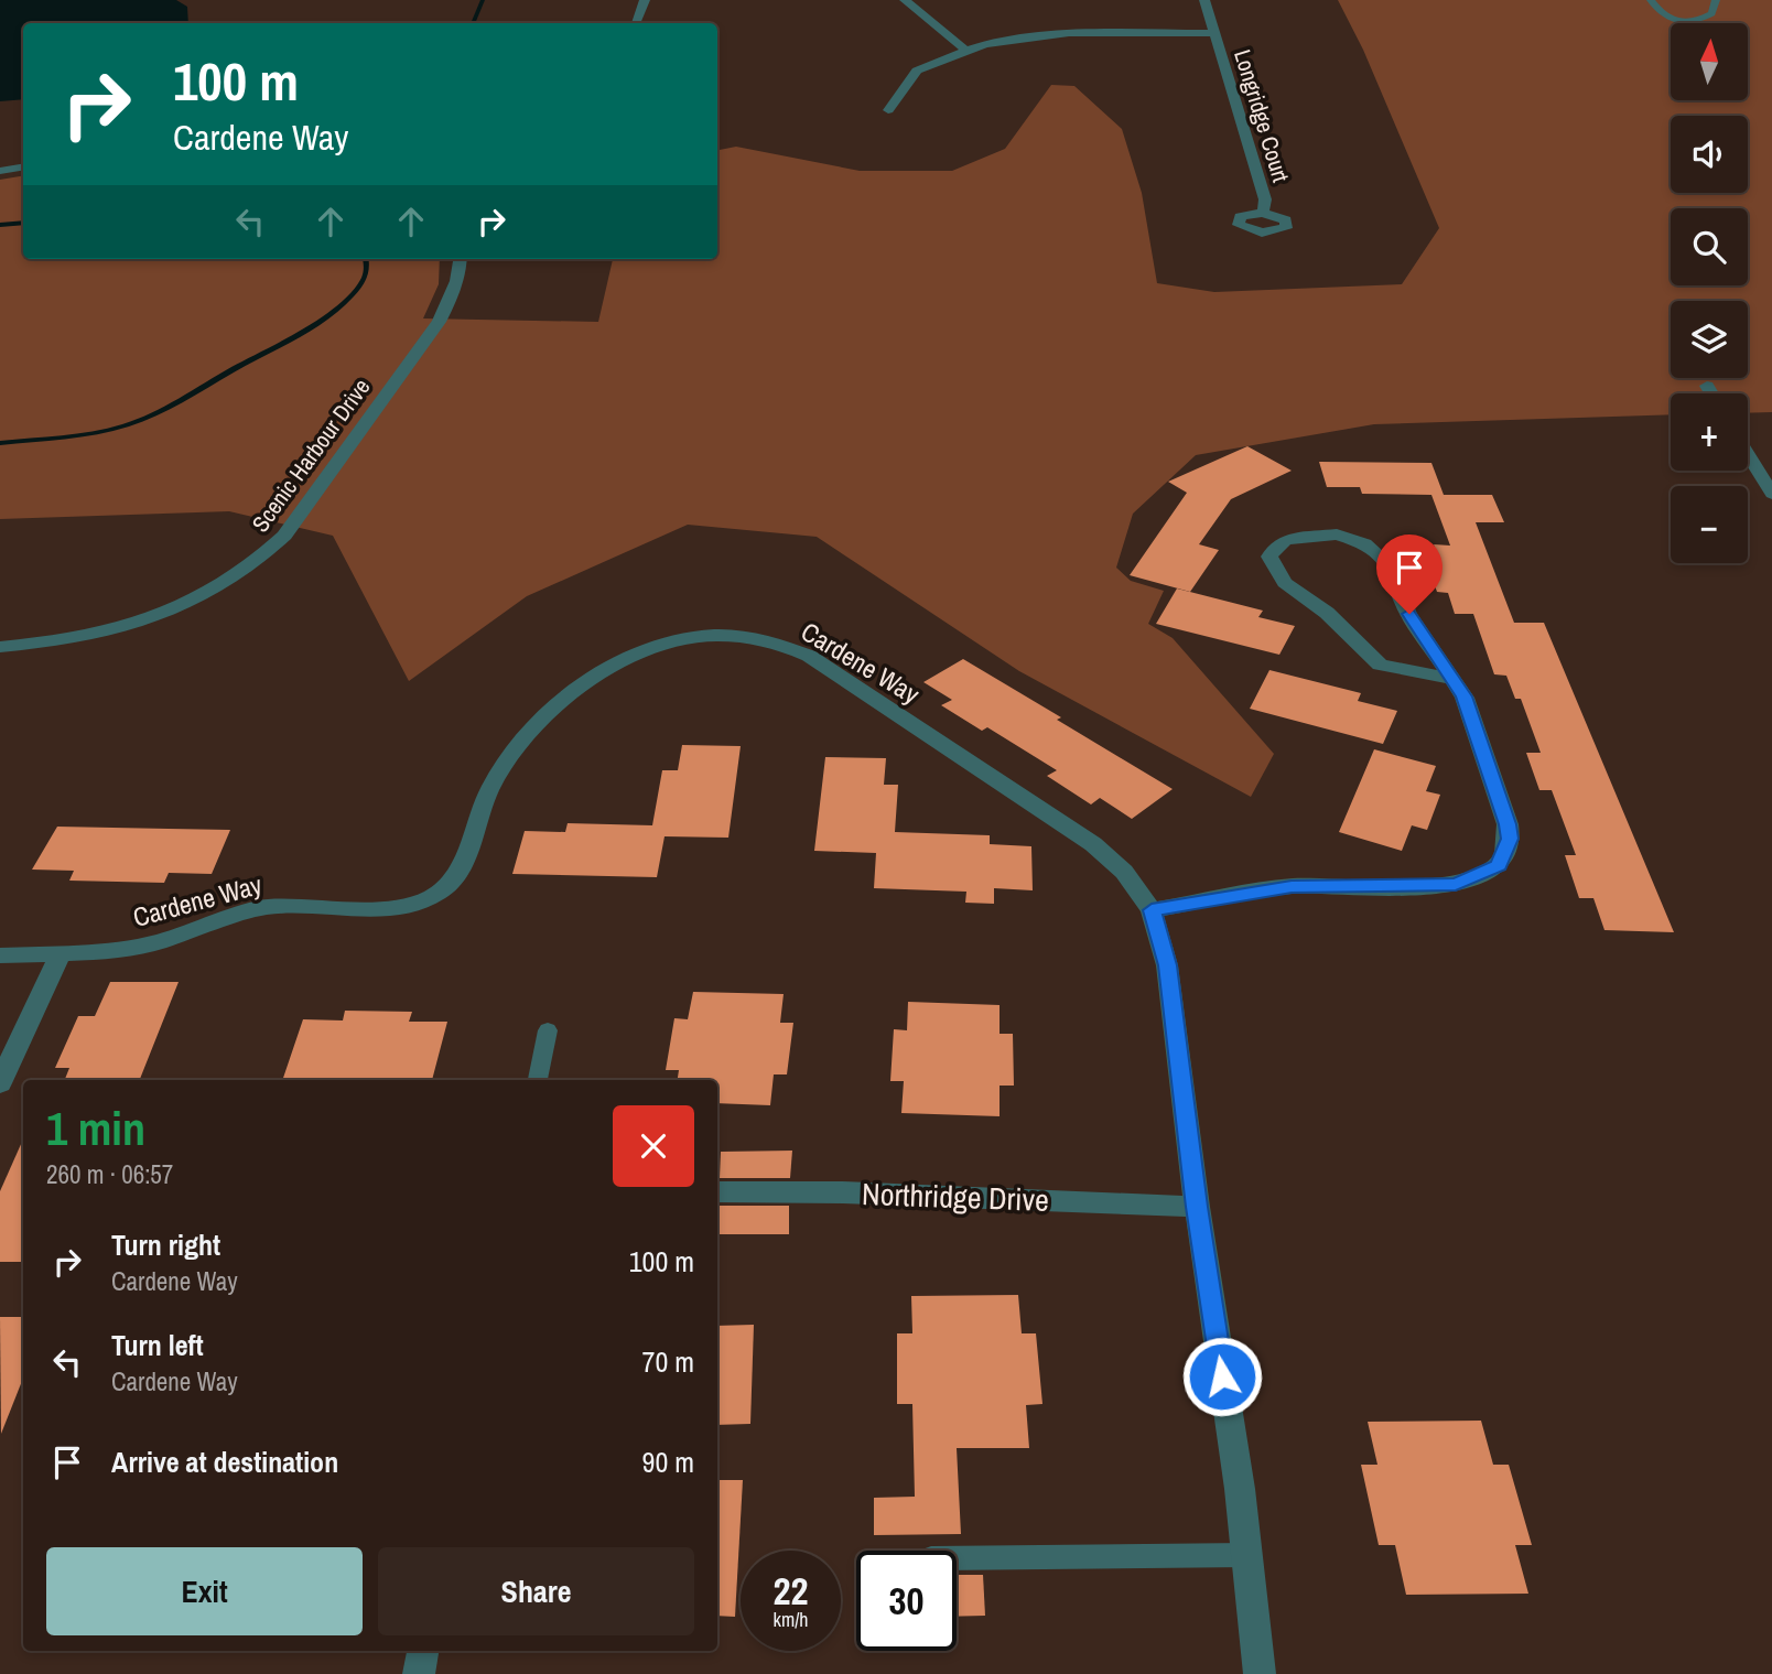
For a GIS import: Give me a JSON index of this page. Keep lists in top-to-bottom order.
{
  "streets": {
    "street": [
      "Longridge Court",
      "Scenic Harbour Drive",
      "Cardene Way",
      "Northridge Drive"
    ]
  },
  "north": "top",
  "page": {
    "map_buttons": ["+", "−"],
    "turn": ["100 m", "Cardene Way"],
    "heading": ["1 min", "260 m · 06:57"],
    "list": [
      {
        "name": "Turn right",
        "note": "Cardene Way",
        "value": "100 m"
      },
      {
        "name": "Turn left",
        "note": "Cardene Way",
        "value": "70 m"
      },
      {
        "name": "Arrive at destination",
        "value": "90 m"
      }
    ],
    "buttons": ["Exit", "Share"],
    "speed": "22 km/h",
    "limit": "30"
  }
}
